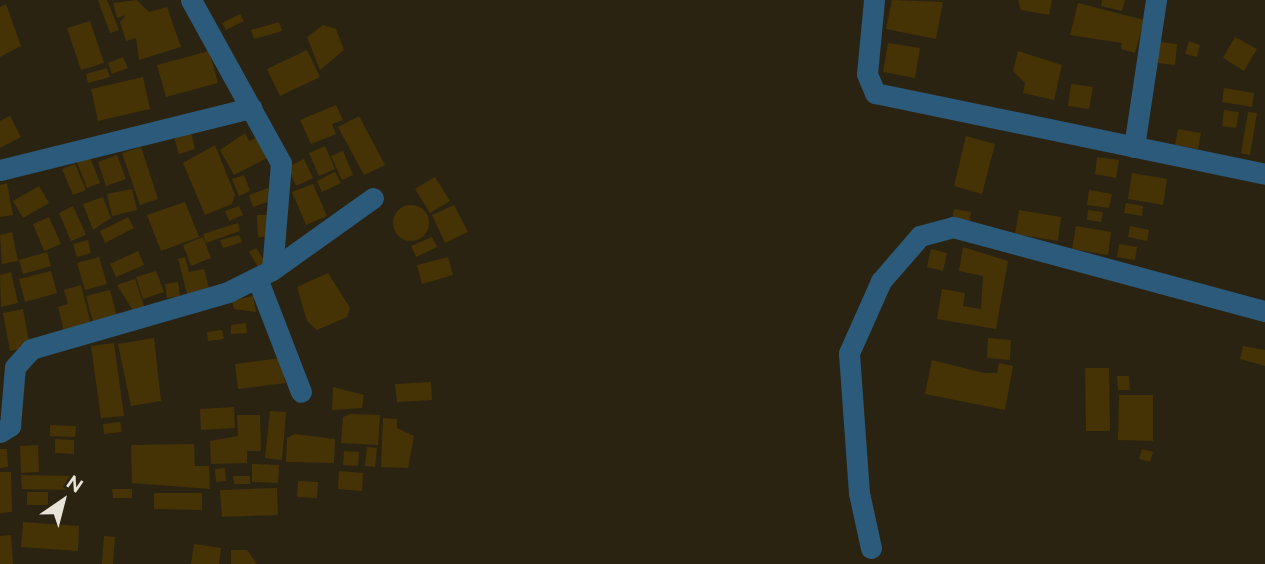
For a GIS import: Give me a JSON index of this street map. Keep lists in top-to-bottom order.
{
  "north": "top right"
}
